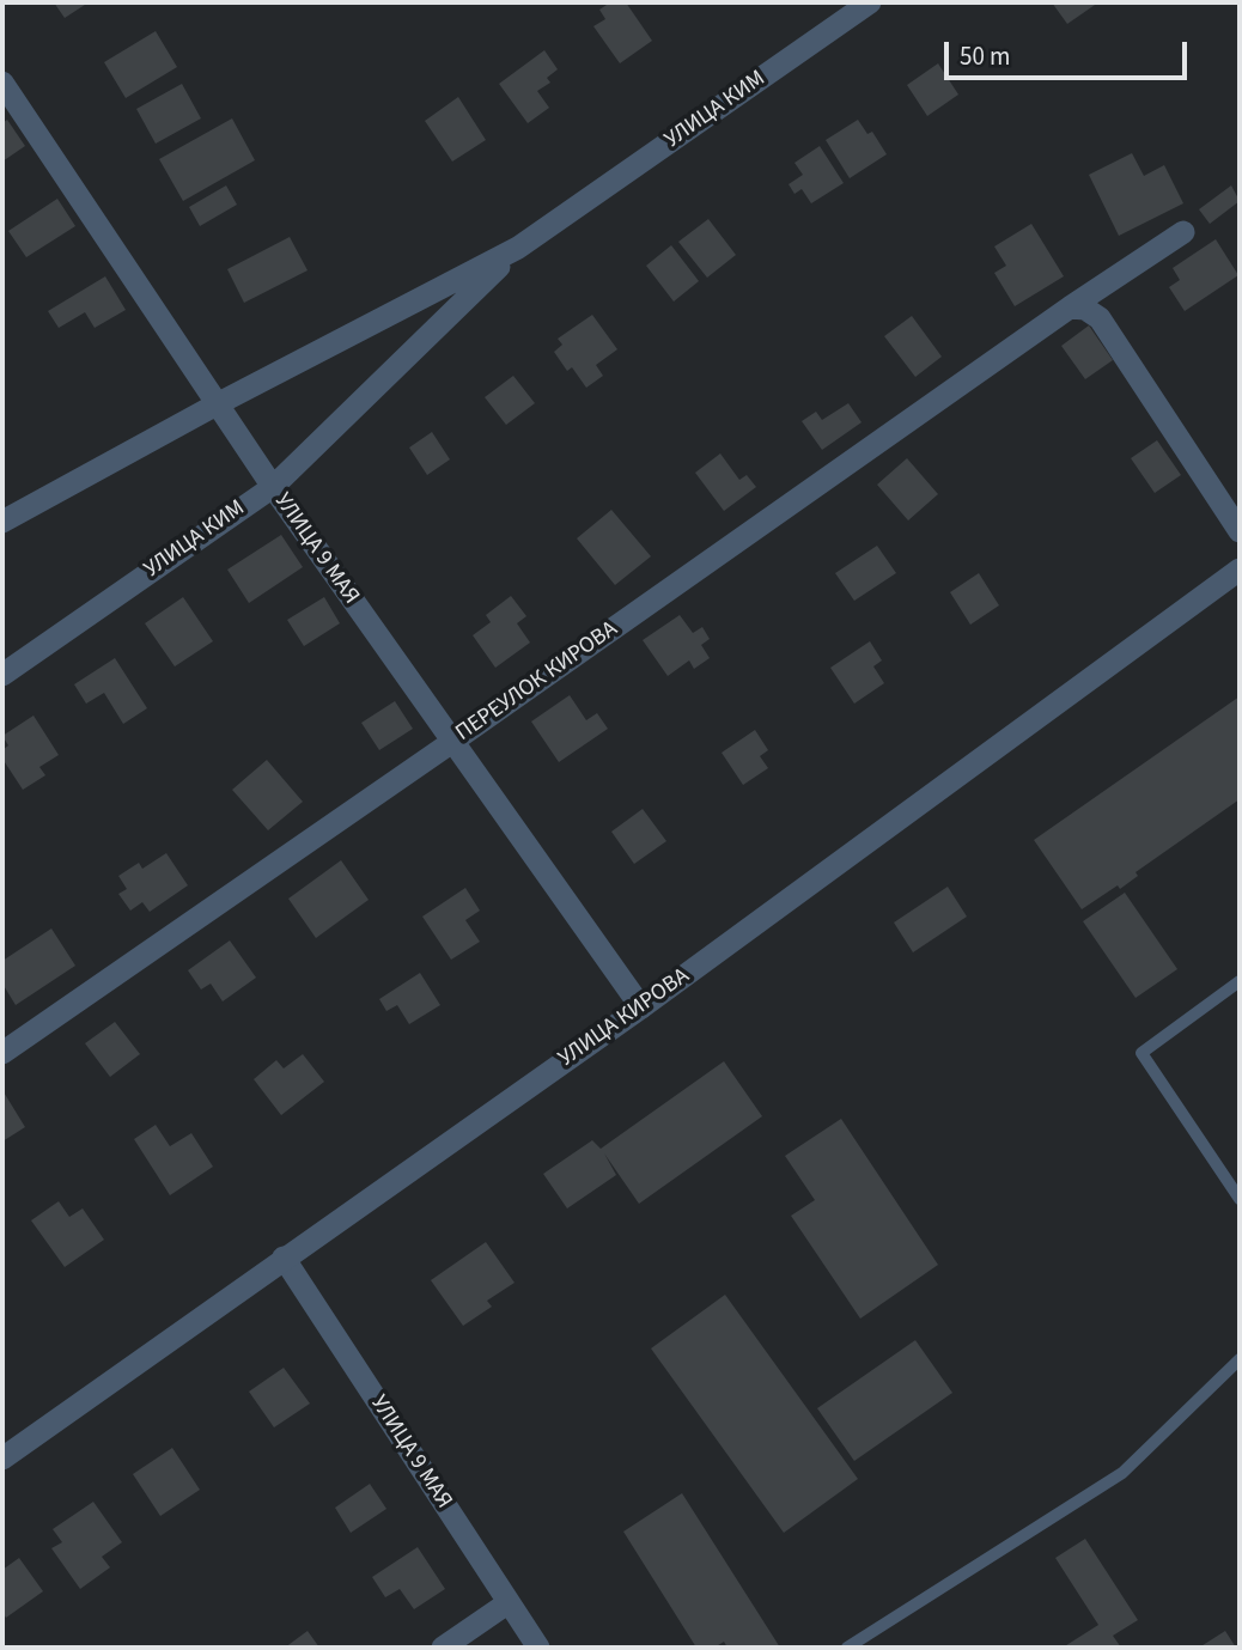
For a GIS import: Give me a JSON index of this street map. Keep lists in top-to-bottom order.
{
  "streets": {
    "street": [
      "УЛИЦА КИМ",
      "УЛИЦА 9 МАЯ",
      "ПЕРЕУЛОК КИРОВА",
      "УЛИЦА КИРОВА"
    ]
  },
  "crossings": [
    ["УЛИЦА КИМ", "УЛИЦА 9 МАЯ"],
    ["УЛИЦА 9 МАЯ", "ПЕРЕУЛОК КИРОВА"],
    ["УЛИЦА 9 МАЯ", "УЛИЦА КИРОВА"]
  ],
  "scale_bar": "50 m"
}
